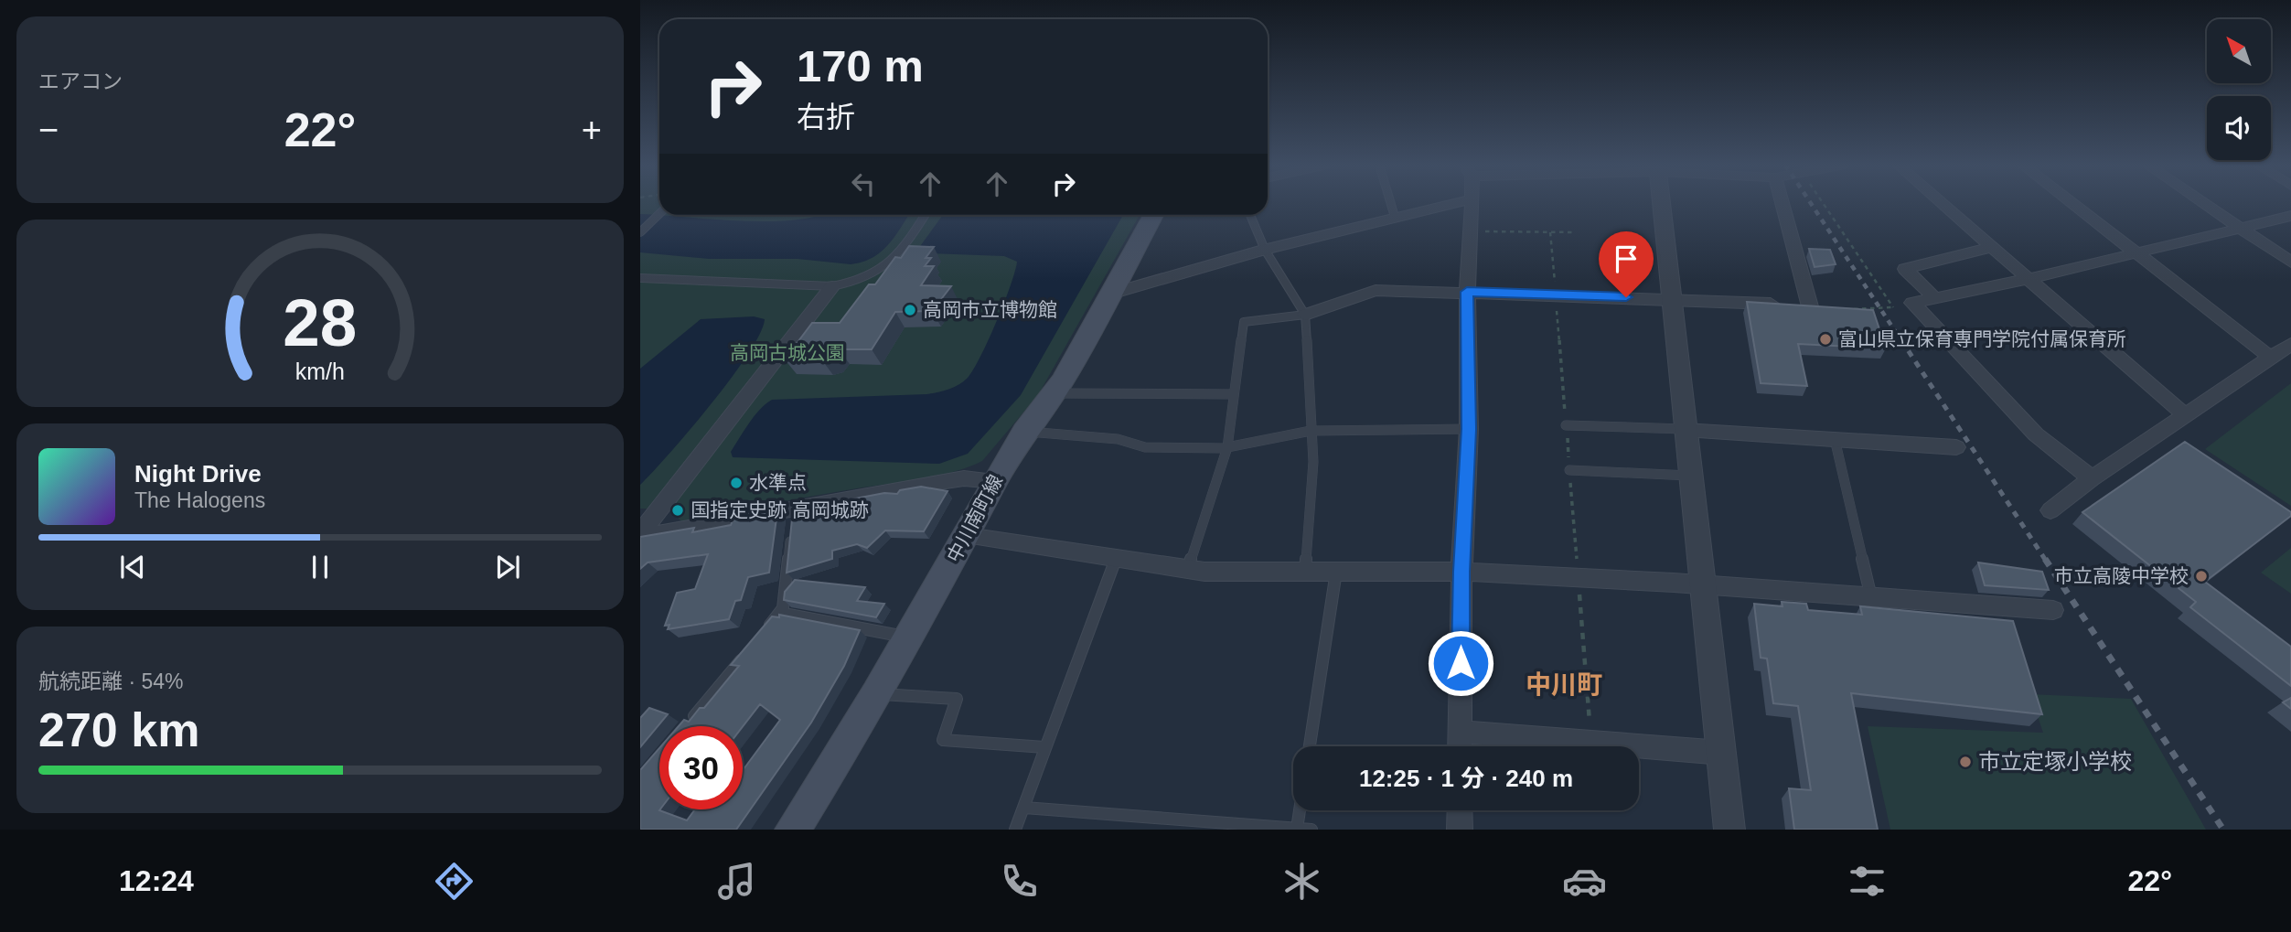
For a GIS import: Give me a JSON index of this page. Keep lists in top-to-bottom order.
{
  "streets": {
    "main road": ["中川南町線"]
  },
  "districts": ["中川町"],
  "parks": ["高岡古城公園"],
  "places": [
    "高岡市立博物館",
    "富山県立保育専門学院付属保育所",
    "水準点",
    "国指定史跡 高岡城跡",
    "市立高陵中学校",
    "市立定塚小学校"
  ],
  "north": "top left",
  "page": {
    "tile": [
      "エアコン",
      ["航続距離 · 54%", "270 km"]
    ],
    "turn": ["170 m", "右折"],
    "heat": ["−", "22°", "+"],
    "song": ["Night Drive", "The Halogens"],
    "limit": "30",
    "trip": "12:25 · 1 分 · 240 m",
    "tabs": ["12:24", "22°"],
    "gauge": ["28", "km/h"]
  }
}
